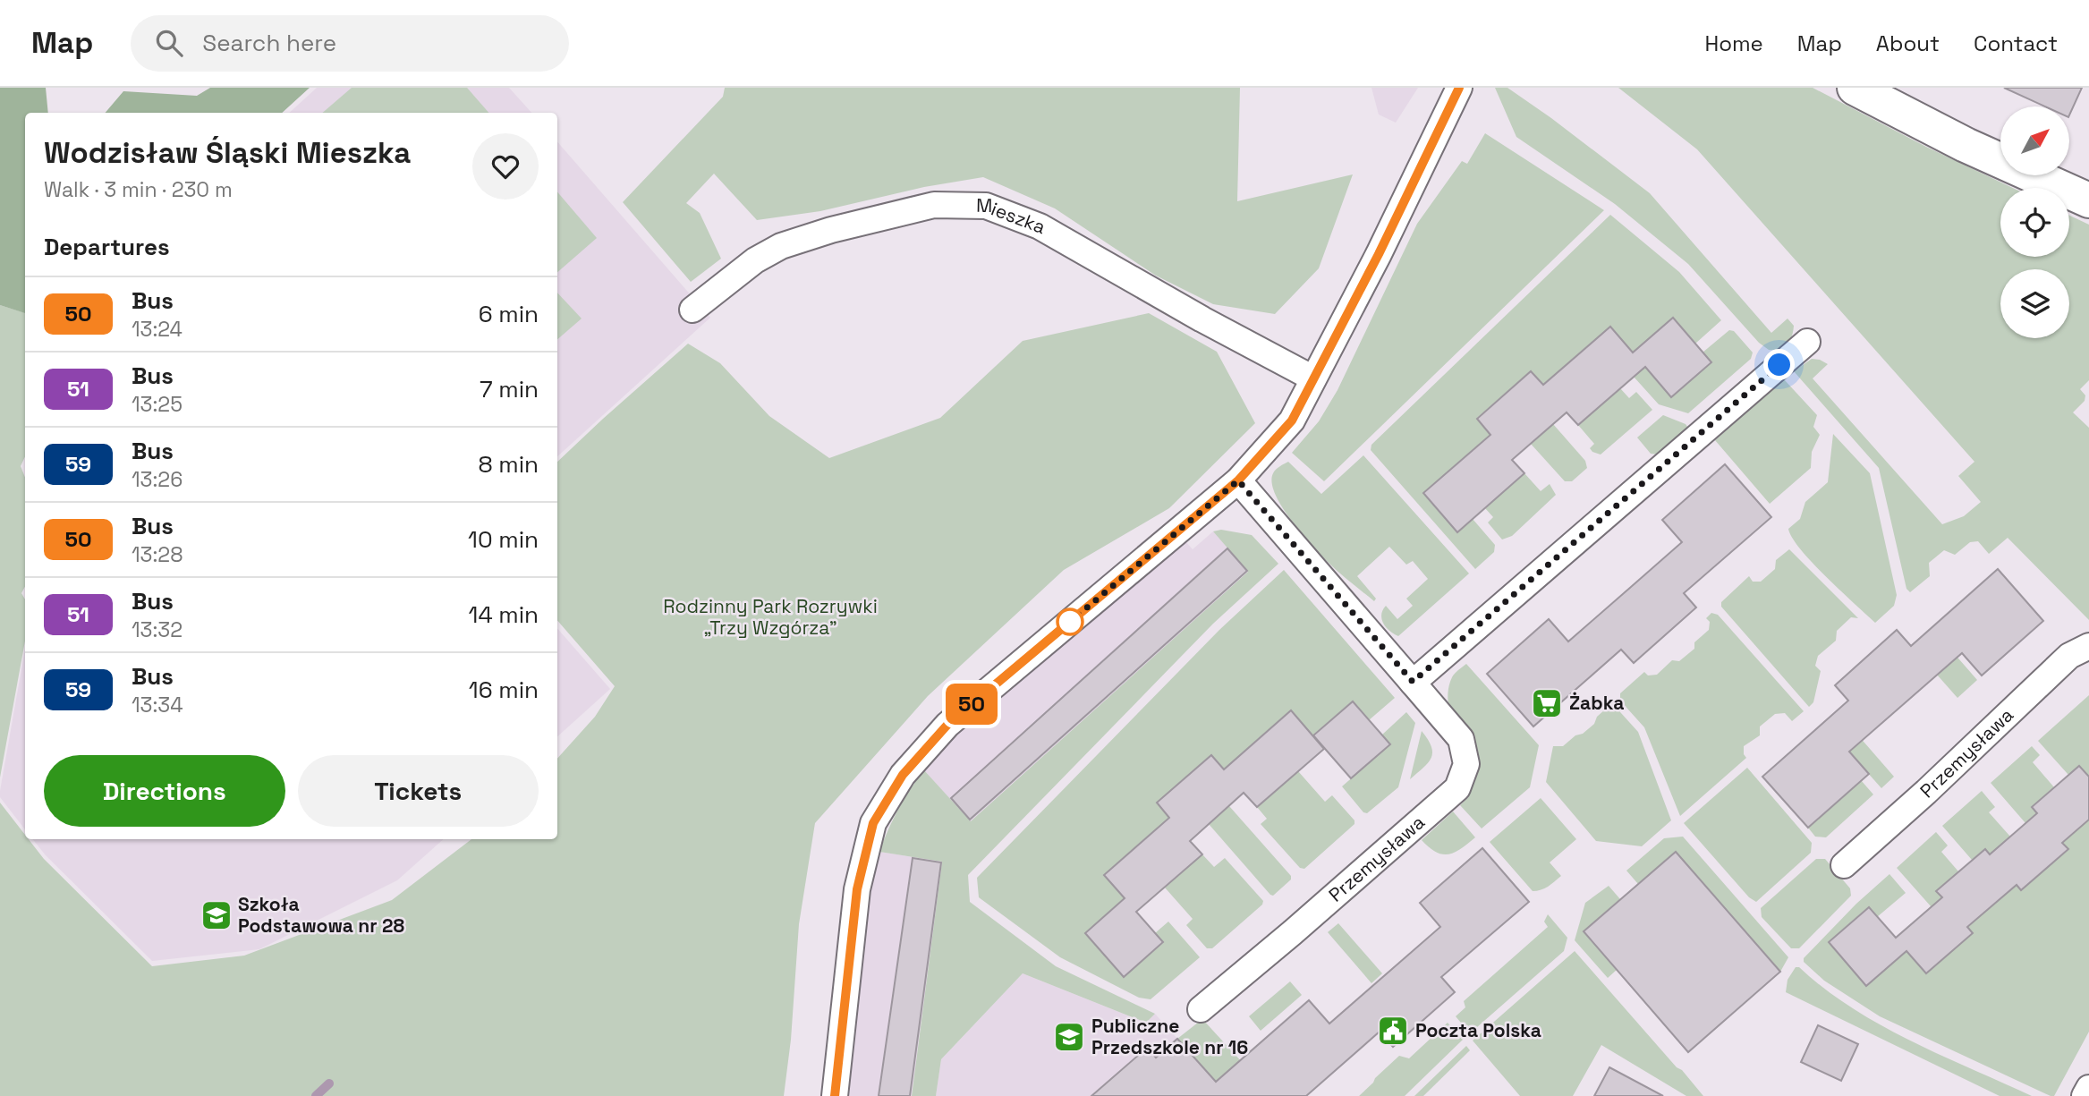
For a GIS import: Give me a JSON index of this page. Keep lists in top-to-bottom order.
{
  "streets": {
    "street": ["Mieszka", "Przemysława"]
  },
  "parks": ["Rodzinny Park Rozrywki „Trzy Wzgórza”"],
  "places": {
    "supermarket": ["Żabka"],
    "school or university": ["Szkoła Podstawowa nr 28", "Publiczne Przedszkole nr 16"],
    "public building": ["Poczta Polska"]
  },
  "lines": ["bus line 50"],
  "north": "top right",
  "page": {
    "header": "Map",
    "search": "Search here",
    "nav": [
      "Home",
      "Map",
      "About",
      "Contact"
    ],
    "on_map": "50",
    "heading": [
      ["Wodzisław Śląski Mieszka", "Walk · 3 min · 230 m"],
      "Departures"
    ],
    "list": [
      {
        "mark": "50",
        "name": "Bus",
        "note": "13:24",
        "value": "6 min"
      },
      {
        "mark": "51",
        "name": "Bus",
        "note": "13:25",
        "value": "7 min"
      },
      {
        "mark": "59",
        "name": "Bus",
        "note": "13:26",
        "value": "8 min"
      },
      {
        "mark": "50",
        "name": "Bus",
        "note": "13:28",
        "value": "10 min"
      },
      {
        "mark": "51",
        "name": "Bus",
        "note": "13:32",
        "value": "14 min"
      },
      {
        "mark": "59",
        "name": "Bus",
        "note": "13:34",
        "value": "16 min"
      }
    ],
    "buttons": ["Directions", "Tickets"]
  }
}
